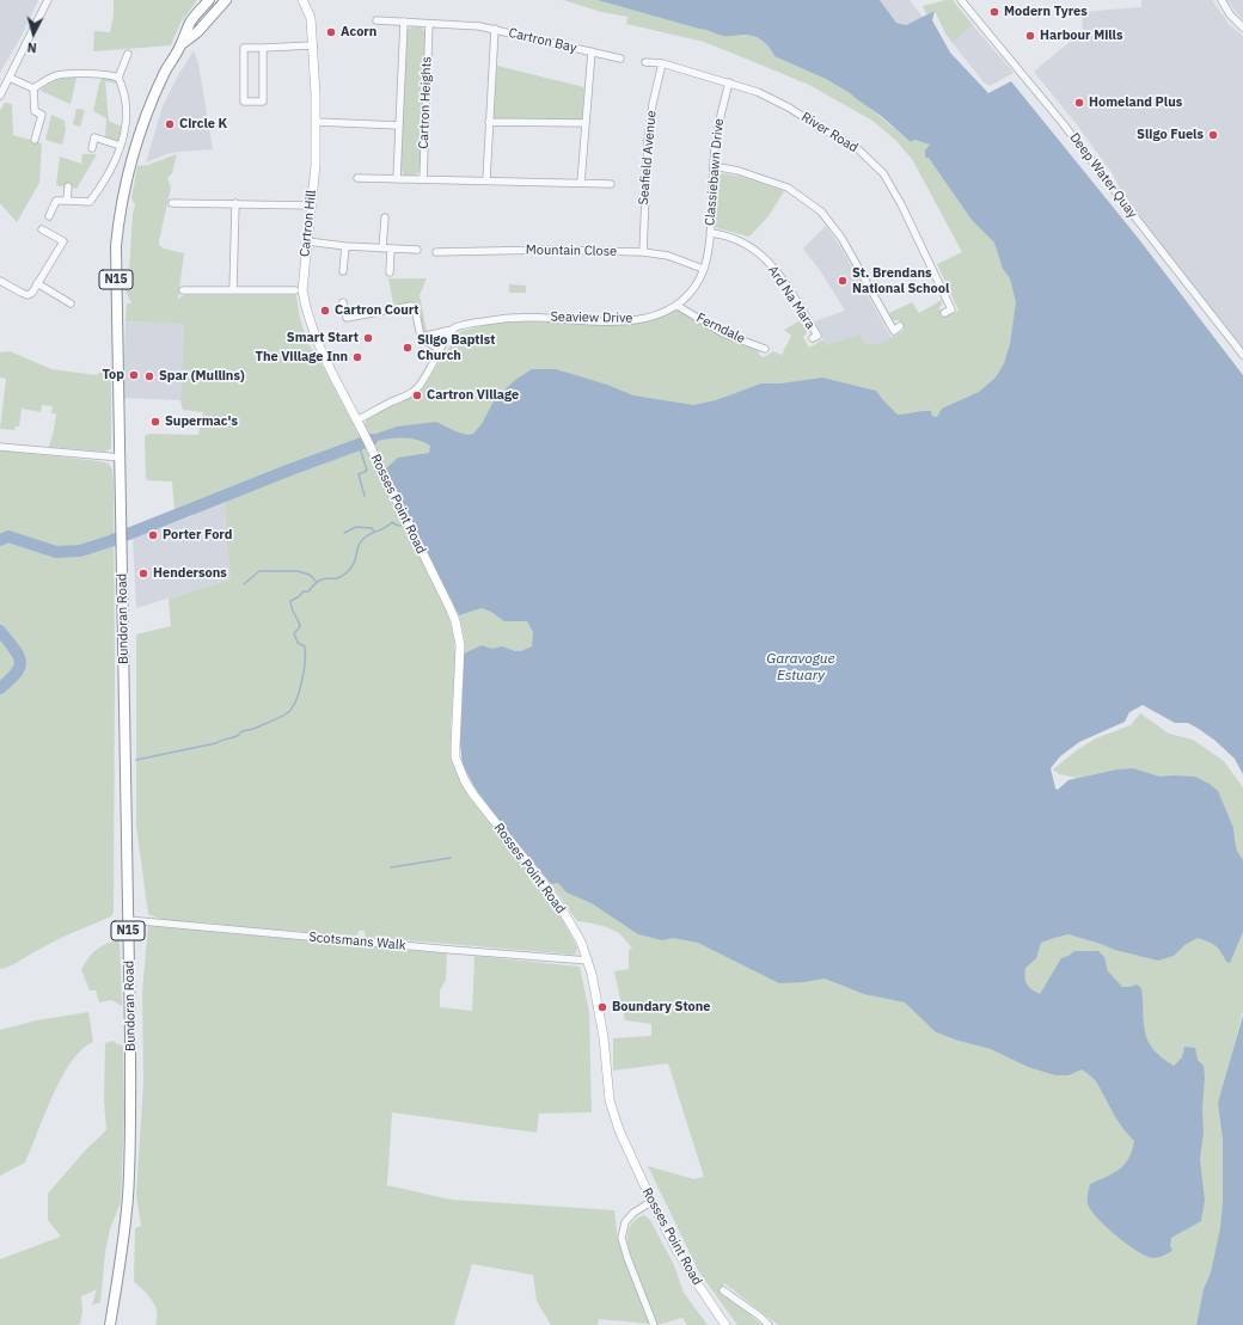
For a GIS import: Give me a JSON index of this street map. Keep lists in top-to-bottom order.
{
  "streets": {
    "highway": ["N15", "Bundoran Road"],
    "main road": ["Cartron Hill", "Rosses Point Road"],
    "street": [
      "Cartron Bay",
      "Cartron Heights",
      "River Road",
      "Seafield Avenue",
      "Classiebawn Drive",
      "Deep Water Quay",
      "Mountain Close",
      "Ard Na Mara",
      "Seaview Drive",
      "Ferndale",
      "Scotsmans Walk"
    ]
  },
  "crossings": [
    ["Cartron Bay", "Cartron Heights"],
    ["Cartron Heights", "Cartron Hill"],
    ["River Road", "Seafield Avenue"],
    ["River Road", "Classiebawn Drive"],
    ["Seafield Avenue", "Mountain Close"],
    ["Classiebawn Drive", "Ard Na Mara"],
    ["Classiebawn Drive", "Seaview Drive"],
    ["Cartron Hill", "Rosses Point Road"],
    ["Mountain Close", "Seaview Drive"],
    ["N15", "Bundoran Road"],
    ["Ard Na Mara", "Seaview Drive"],
    ["Seaview Drive", "Ferndale"],
    ["Rosses Point Road", "Scotsmans Walk"],
    ["Bundoran Road", "Scotsmans Walk"]
  ],
  "water": ["Garavogue Estuary"],
  "places": [
    "Modern Tyres",
    "Acorn",
    "Harbour Mills",
    "Homeland Plus",
    "Circle K",
    "Sligo Fuels",
    "St. Brendans National School",
    "Cartron Court",
    "Smart Start",
    "Sligo Baptist Church",
    "The Village Inn",
    "Top",
    "Spar (Mullins)",
    "Cartron Village",
    "Supermac's",
    "Porter Ford",
    "Hendersons",
    "Boundary Stone"
  ],
  "north": "bottom"
}
